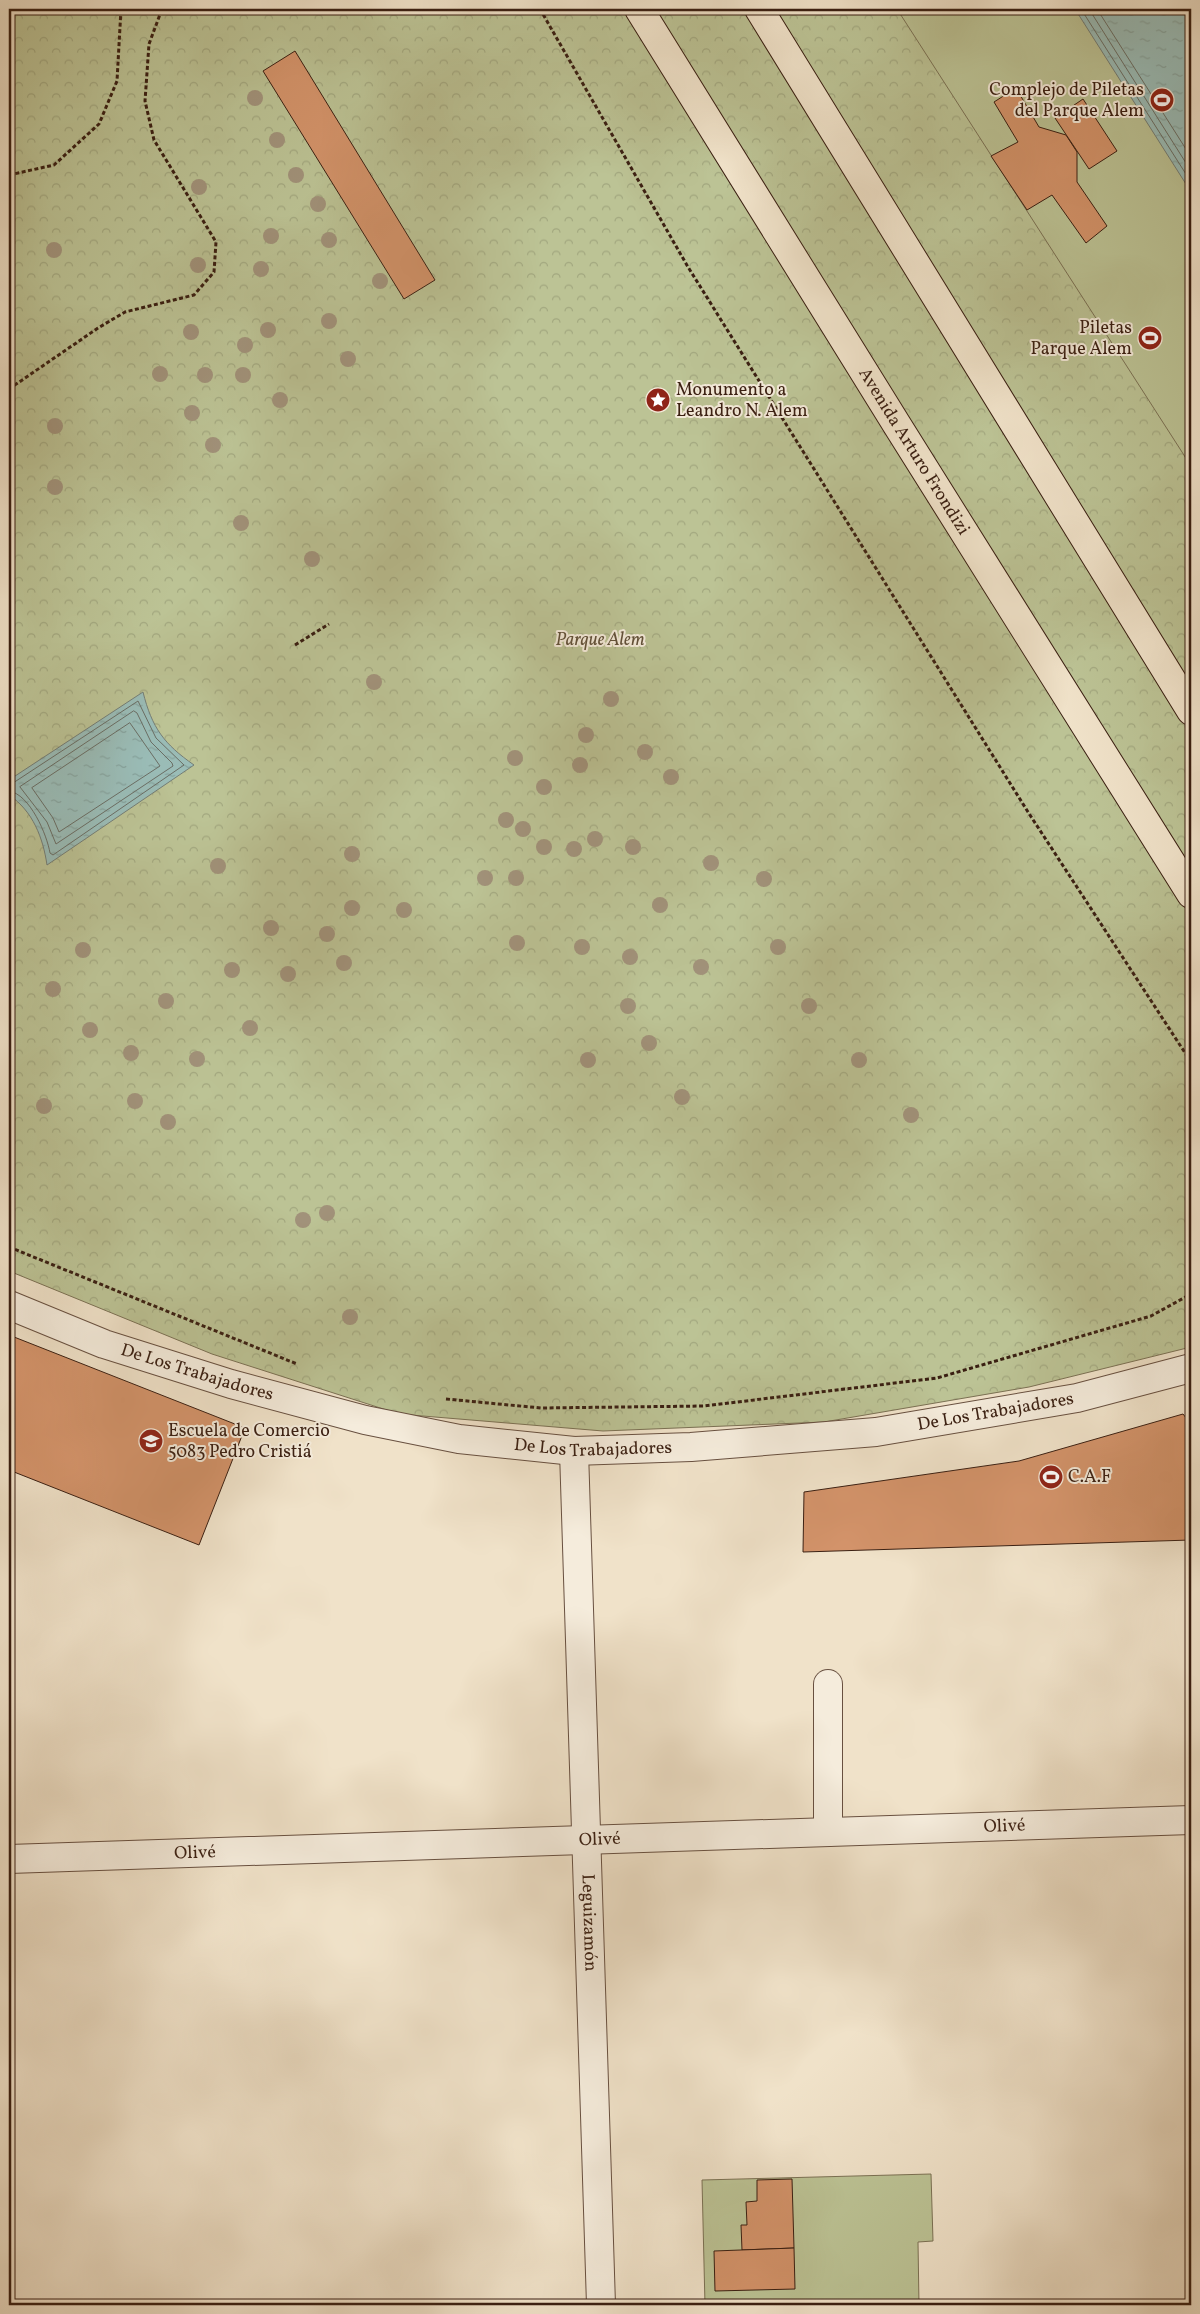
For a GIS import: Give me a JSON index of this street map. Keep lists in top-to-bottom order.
{
  "streets": {
    "main road": ["Avenida Arturo Frondizi"],
    "street": ["De Los Trabajadores", "Olivé", "Leguizamón"]
  },
  "crossings": [
    ["De Los Trabajadores", "Leguizamón"],
    ["Olivé", "Leguizamón"]
  ],
  "parks": ["Parque Alem"],
  "places": {
    "sports": ["Complejo de Piletas del Parque Alem", "Piletas Parque Alem", "C.A.F"],
    "place": ["Monumento a Leandro N. Alem"],
    "school or university": ["Escuela de Comercio 5083 Pedro Cristiá"]
  }
}
